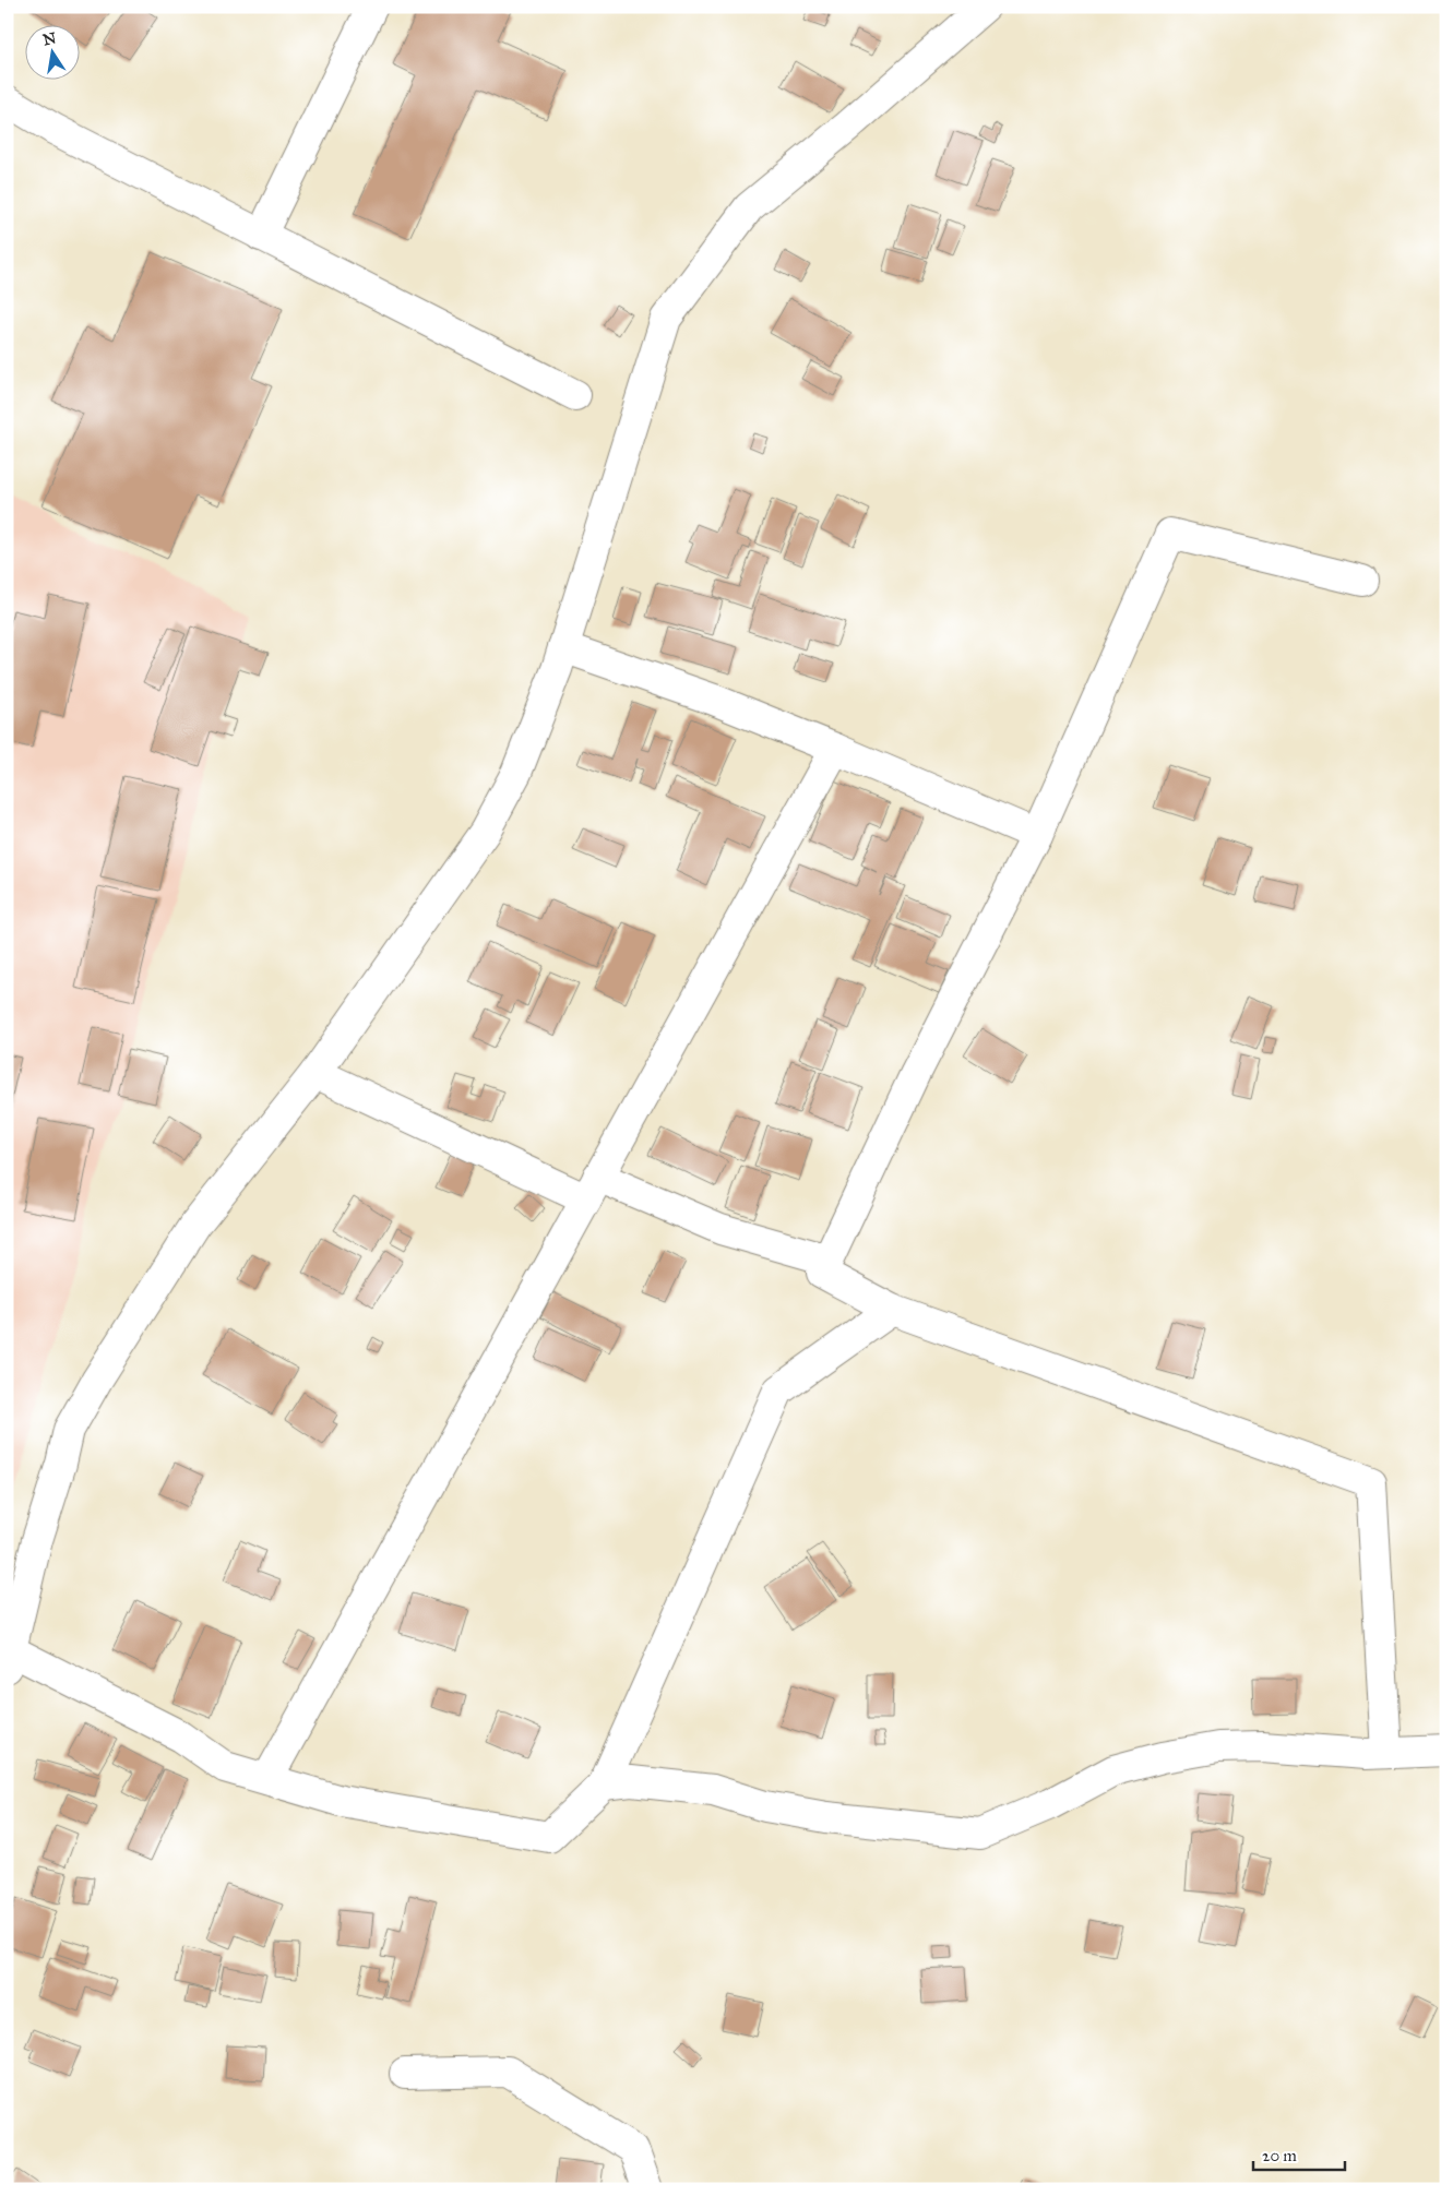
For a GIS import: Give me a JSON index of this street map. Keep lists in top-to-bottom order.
{
  "scale_bar": "20 m",
  "north": "top"
}
